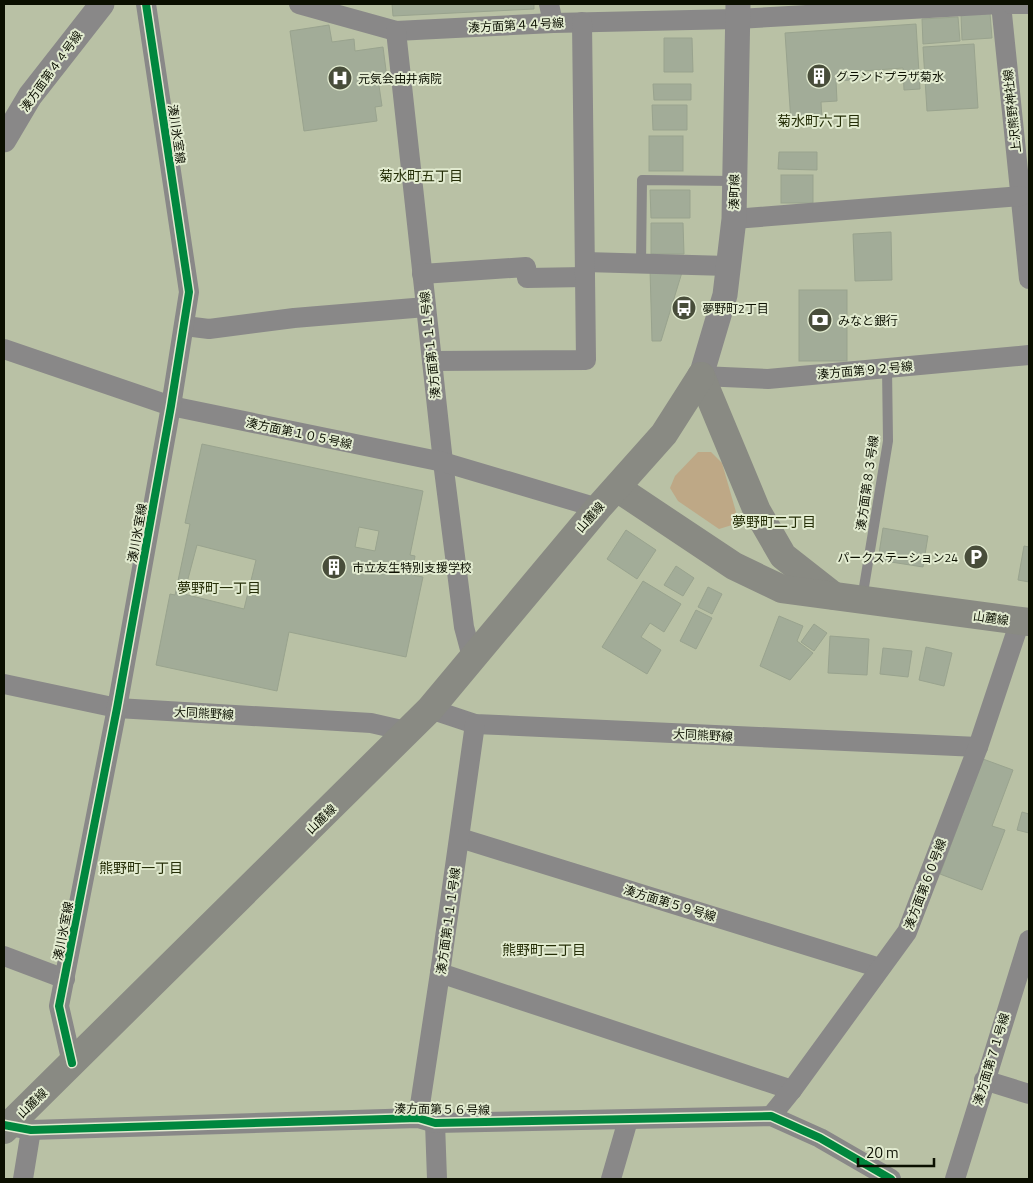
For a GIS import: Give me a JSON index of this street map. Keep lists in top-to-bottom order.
{
  "streets": {
    "main road": ["山麓線"],
    "street": [
      "湊方面第４４号線",
      "上沢熊野神社線",
      "湊川氷室線",
      "湊町線",
      "湊方面第１１１号線",
      "湊方面第９２号線",
      "湊方面第１０５号線",
      "大同熊野線",
      "湊方面第６０号線",
      "湊方面第５９号線",
      "湊方面第７１号線",
      "湊方面第５６号線"
    ],
    "lane": ["湊方面第８３号線"]
  },
  "crossings": [
    ["湊方面第４４号線", "上沢熊野神社線"],
    ["湊方面第４４号線", "湊町線"],
    ["湊方面第４４号線", "湊方面第１１１号線"],
    ["湊川氷室線", "湊方面第１０５号線"],
    ["湊川氷室線", "山麓線"],
    ["湊川氷室線", "大同熊野線"],
    ["湊町線", "湊方面第９２号線"],
    ["湊町線", "山麓線"],
    ["湊方面第１１１号線", "湊方面第１０５号線"],
    ["湊方面第１１１号線", "山麓線"],
    ["湊方面第１１１号線", "大同熊野線"],
    ["湊方面第１１１号線", "湊方面第５９号線"],
    ["湊方面第１１１号線", "湊方面第５６号線"],
    ["湊方面第９２号線", "湊方面第８３号線"],
    ["湊方面第９２号線", "山麓線"],
    ["湊方面第１０５号線", "山麓線"],
    ["湊方面第８３号線", "山麓線"],
    ["山麓線", "大同熊野線"],
    ["山麓線", "湊方面第６０号線"],
    ["山麓線", "湊方面第５６号線"],
    ["大同熊野線", "湊方面第６０号線"],
    ["湊方面第６０号線", "湊方面第５９号線"],
    ["湊方面第６０号線", "湊方面第５６号線"]
  ],
  "districts": [
    "菊水町六丁目",
    "菊水町五丁目",
    "夢野町二丁目",
    "夢野町一丁目",
    "熊野町一丁目",
    "熊野町二丁目"
  ],
  "places": {
    "building": ["グランドプラザ菊水", "市立友生特別支援学校"],
    "hospital": ["元気会由井病院"],
    "bus stop": ["夢野町2丁目"],
    "bank": ["みなと銀行"],
    "parking": ["パークステーション24"]
  },
  "scale_bar": "20 m"
}
